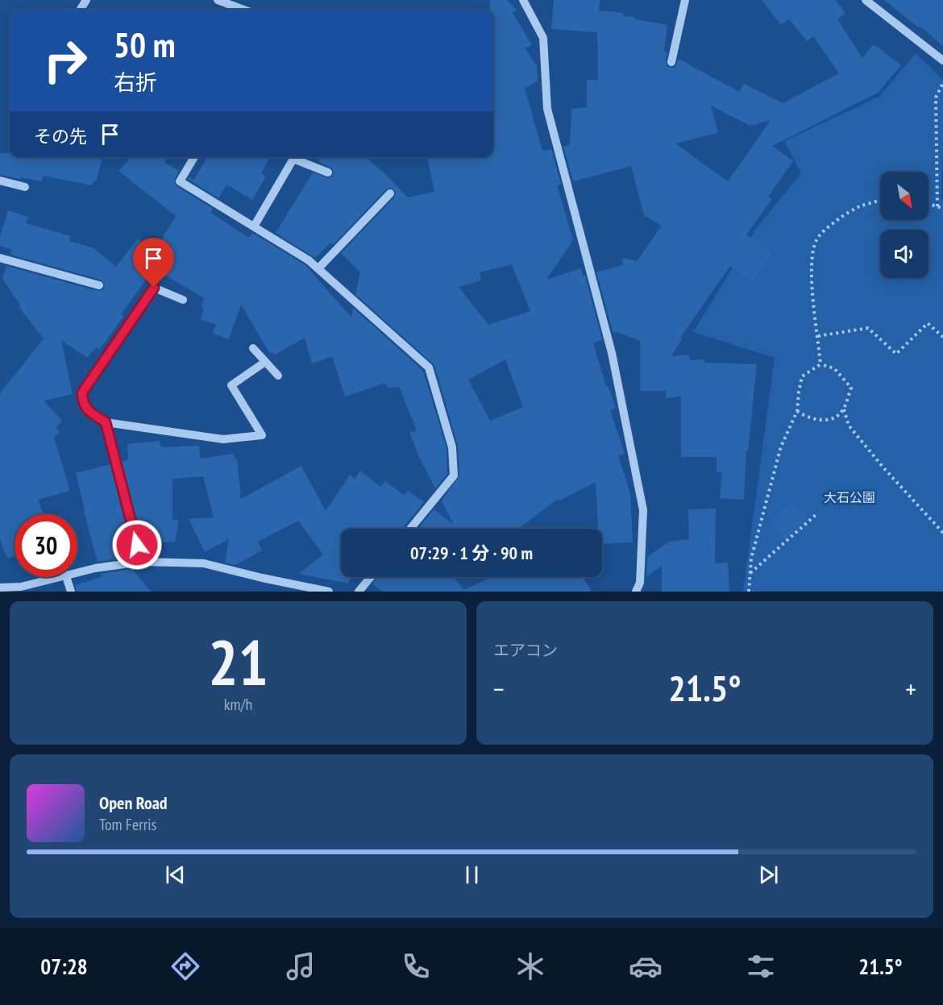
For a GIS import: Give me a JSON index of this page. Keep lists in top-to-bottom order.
{
  "parks": ["大石公園"],
  "north": "bottom right",
  "page": {
    "turn": ["50 m", "右折"],
    "then": "その先",
    "limit": "30",
    "trip": "07:29 · 1 分 · 90 m",
    "tile": [
      ["21", "km/h"],
      "エアコン"
    ],
    "heat": ["−", "21.5°", "+"],
    "song": ["Open Road", "Tom Ferris"],
    "tabs": ["07:28", "21.5°"]
  }
}
